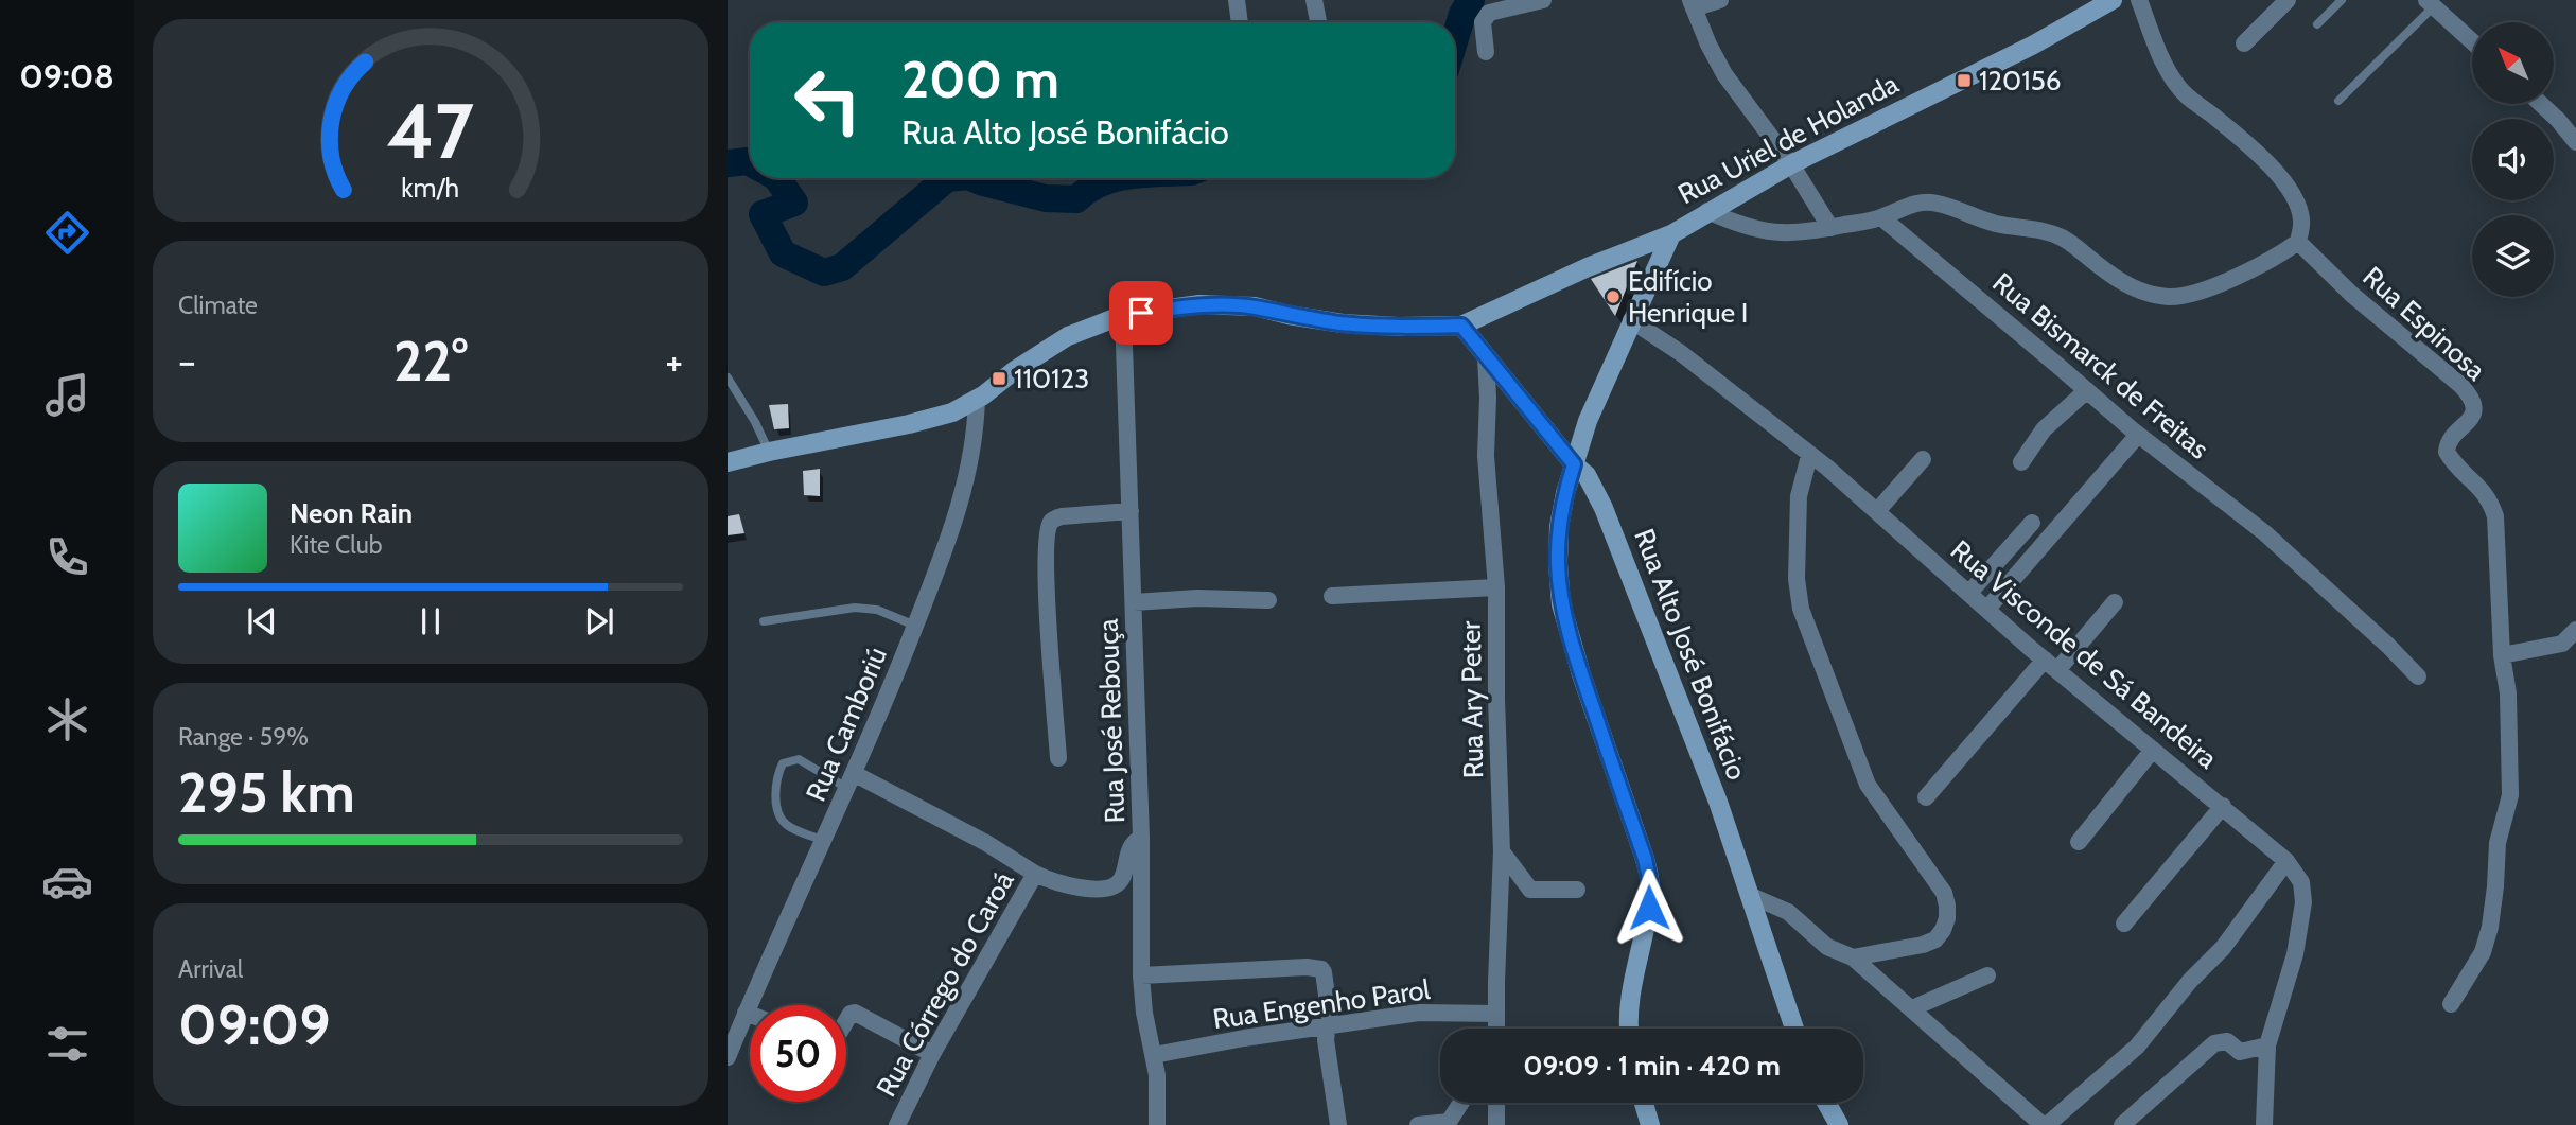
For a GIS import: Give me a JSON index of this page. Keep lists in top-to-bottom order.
{
  "streets": {
    "main road": ["Rua Uriel de Holanda", "Rua Alto José Bonifácio"],
    "street": [
      "Rua Espinosa",
      "Rua Bismarck de Freitas",
      "Rua Visconde de Sá Bandeira",
      "Rua Ary Peter",
      "Rua José Rebouça",
      "Rua Camboriú",
      "Rua Córrego do Caroá",
      "Rua Engenho Parol"
    ]
  },
  "crossings": [
    ["Rua Uriel de Holanda", "Rua Alto José Bonifácio"],
    ["Rua Uriel de Holanda", "Rua Visconde de Sá Bandeira"],
    ["Rua Alto José Bonifácio", "Rua Ary Peter"],
    ["Rua Ary Peter", "Rua Engenho Parol"],
    ["Rua José Rebouça", "Rua Córrego do Caroá"],
    ["Rua José Rebouça", "Rua Engenho Parol"]
  ],
  "places": {
    "transit": ["120156", "110123"],
    "other": ["Edifício Henrique I"]
  },
  "north": "top left",
  "page": {
    "tabs": "09:08",
    "turn": ["200 m", "Rua Alto José Bonifácio"],
    "tile": [
      "Climate",
      ["Range · 59%", "295 km"],
      ["Arrival", "09:09"]
    ],
    "heat": ["−", "22°", "+"],
    "song": ["Neon Rain", "Kite Club"],
    "limit": "50",
    "trip": "09:09 · 1 min · 420 m",
    "gauge": ["47", "km/h"]
  }
}
